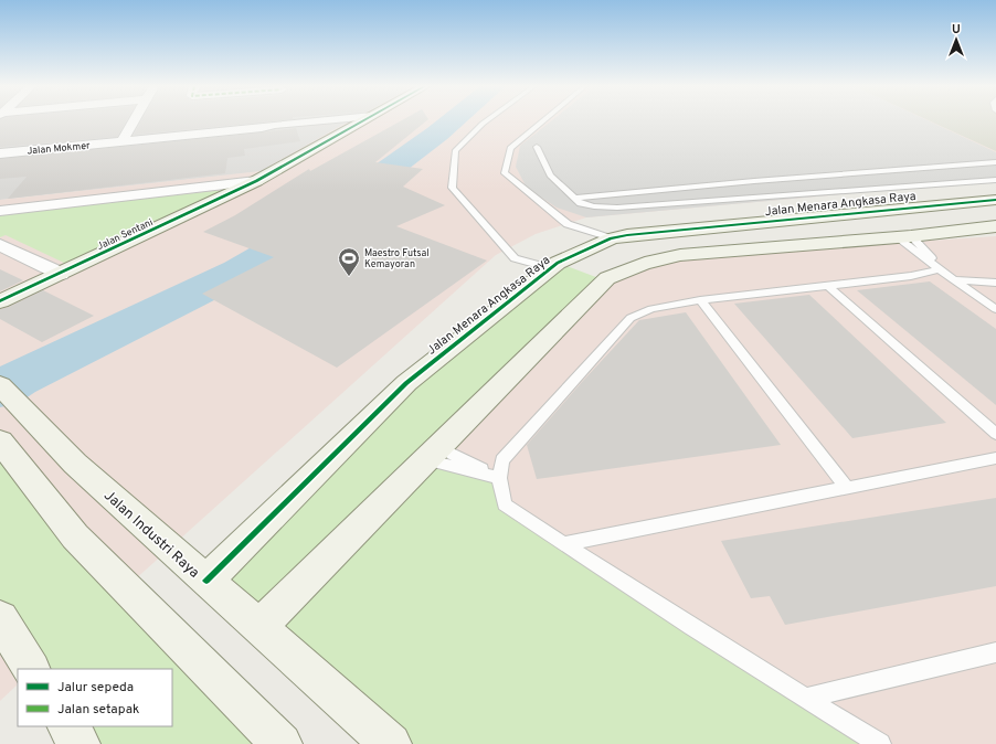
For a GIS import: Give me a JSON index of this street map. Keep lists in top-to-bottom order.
{
  "streets": {
    "street": [
      "Jalan Mokmer",
      "Jalan Menara Angkasa Raya",
      "Jalan Sentani",
      "Jalan Industri Raya"
    ]
  },
  "crossings": [
    ["Jalan Menara Angkasa Raya", "Jalan Industri Raya"]
  ],
  "places": {
    "sports": ["Maestro Futsal Kemayoran"]
  },
  "legend": ["Jalur sepeda", "Jalan setapak"],
  "north": "top"
}
